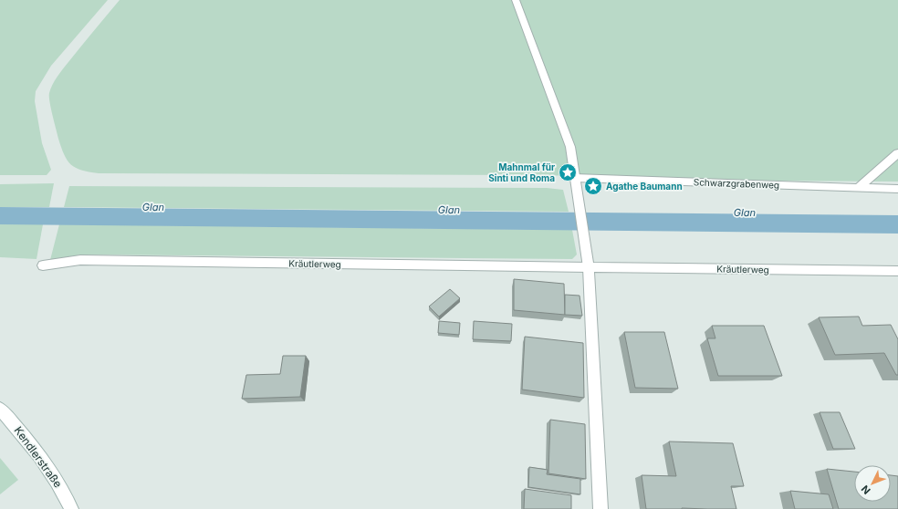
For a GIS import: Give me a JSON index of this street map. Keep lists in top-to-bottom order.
{
  "streets": {
    "street": ["Schwarzgrabenweg", "Kräutlerweg", "Kendlerstraße"]
  },
  "water": ["Glan"],
  "places": {
    "place": ["Mahnmal für Sinti und Roma", "Agathe Baumann"]
  },
  "north": "bottom left"
}
